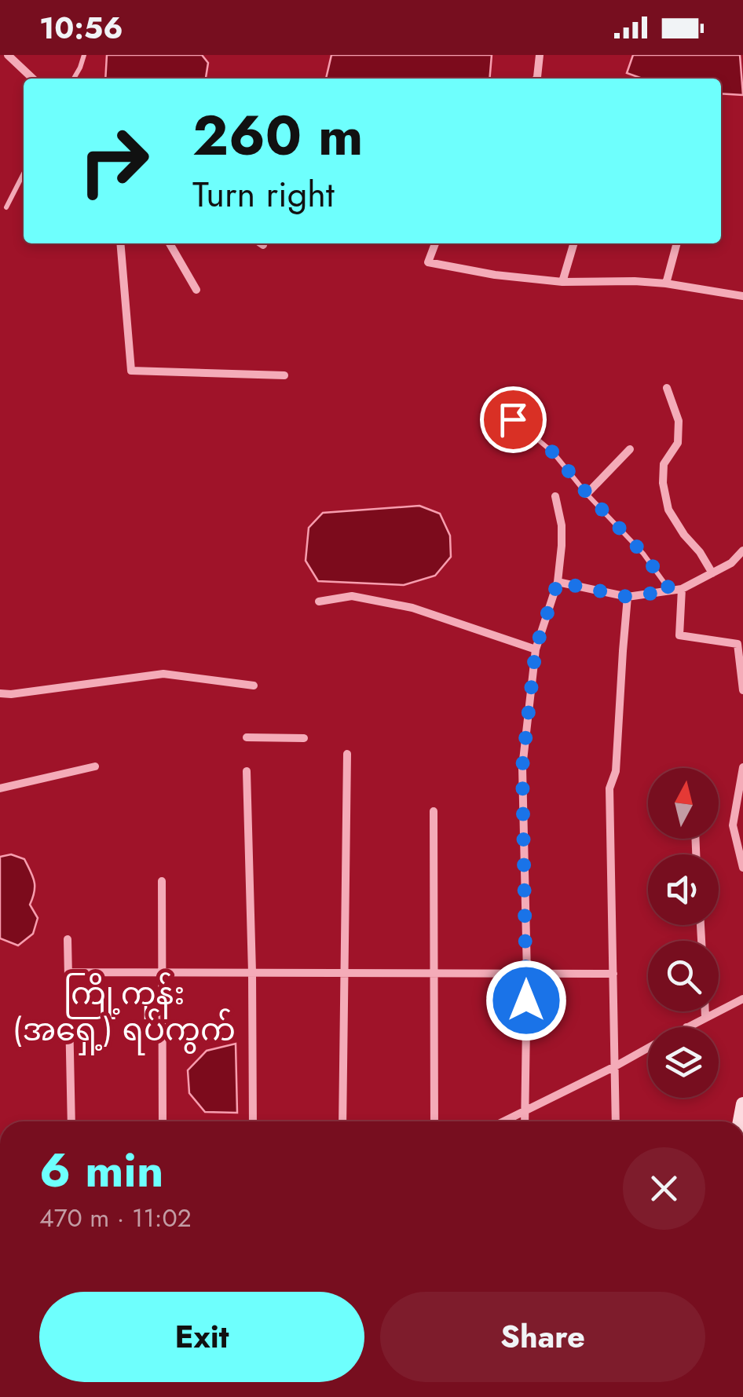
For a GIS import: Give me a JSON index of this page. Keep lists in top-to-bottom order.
{
  "districts": ["ကြို့ကုန်း (အရှေ့) ရပ်ကွက်"],
  "north": "top",
  "page": {
    "status": "10:56",
    "turn": ["260 m", "Turn right"],
    "heading": ["6 min", "470 m · 11:02"],
    "buttons": ["Exit", "Share"]
  }
}
